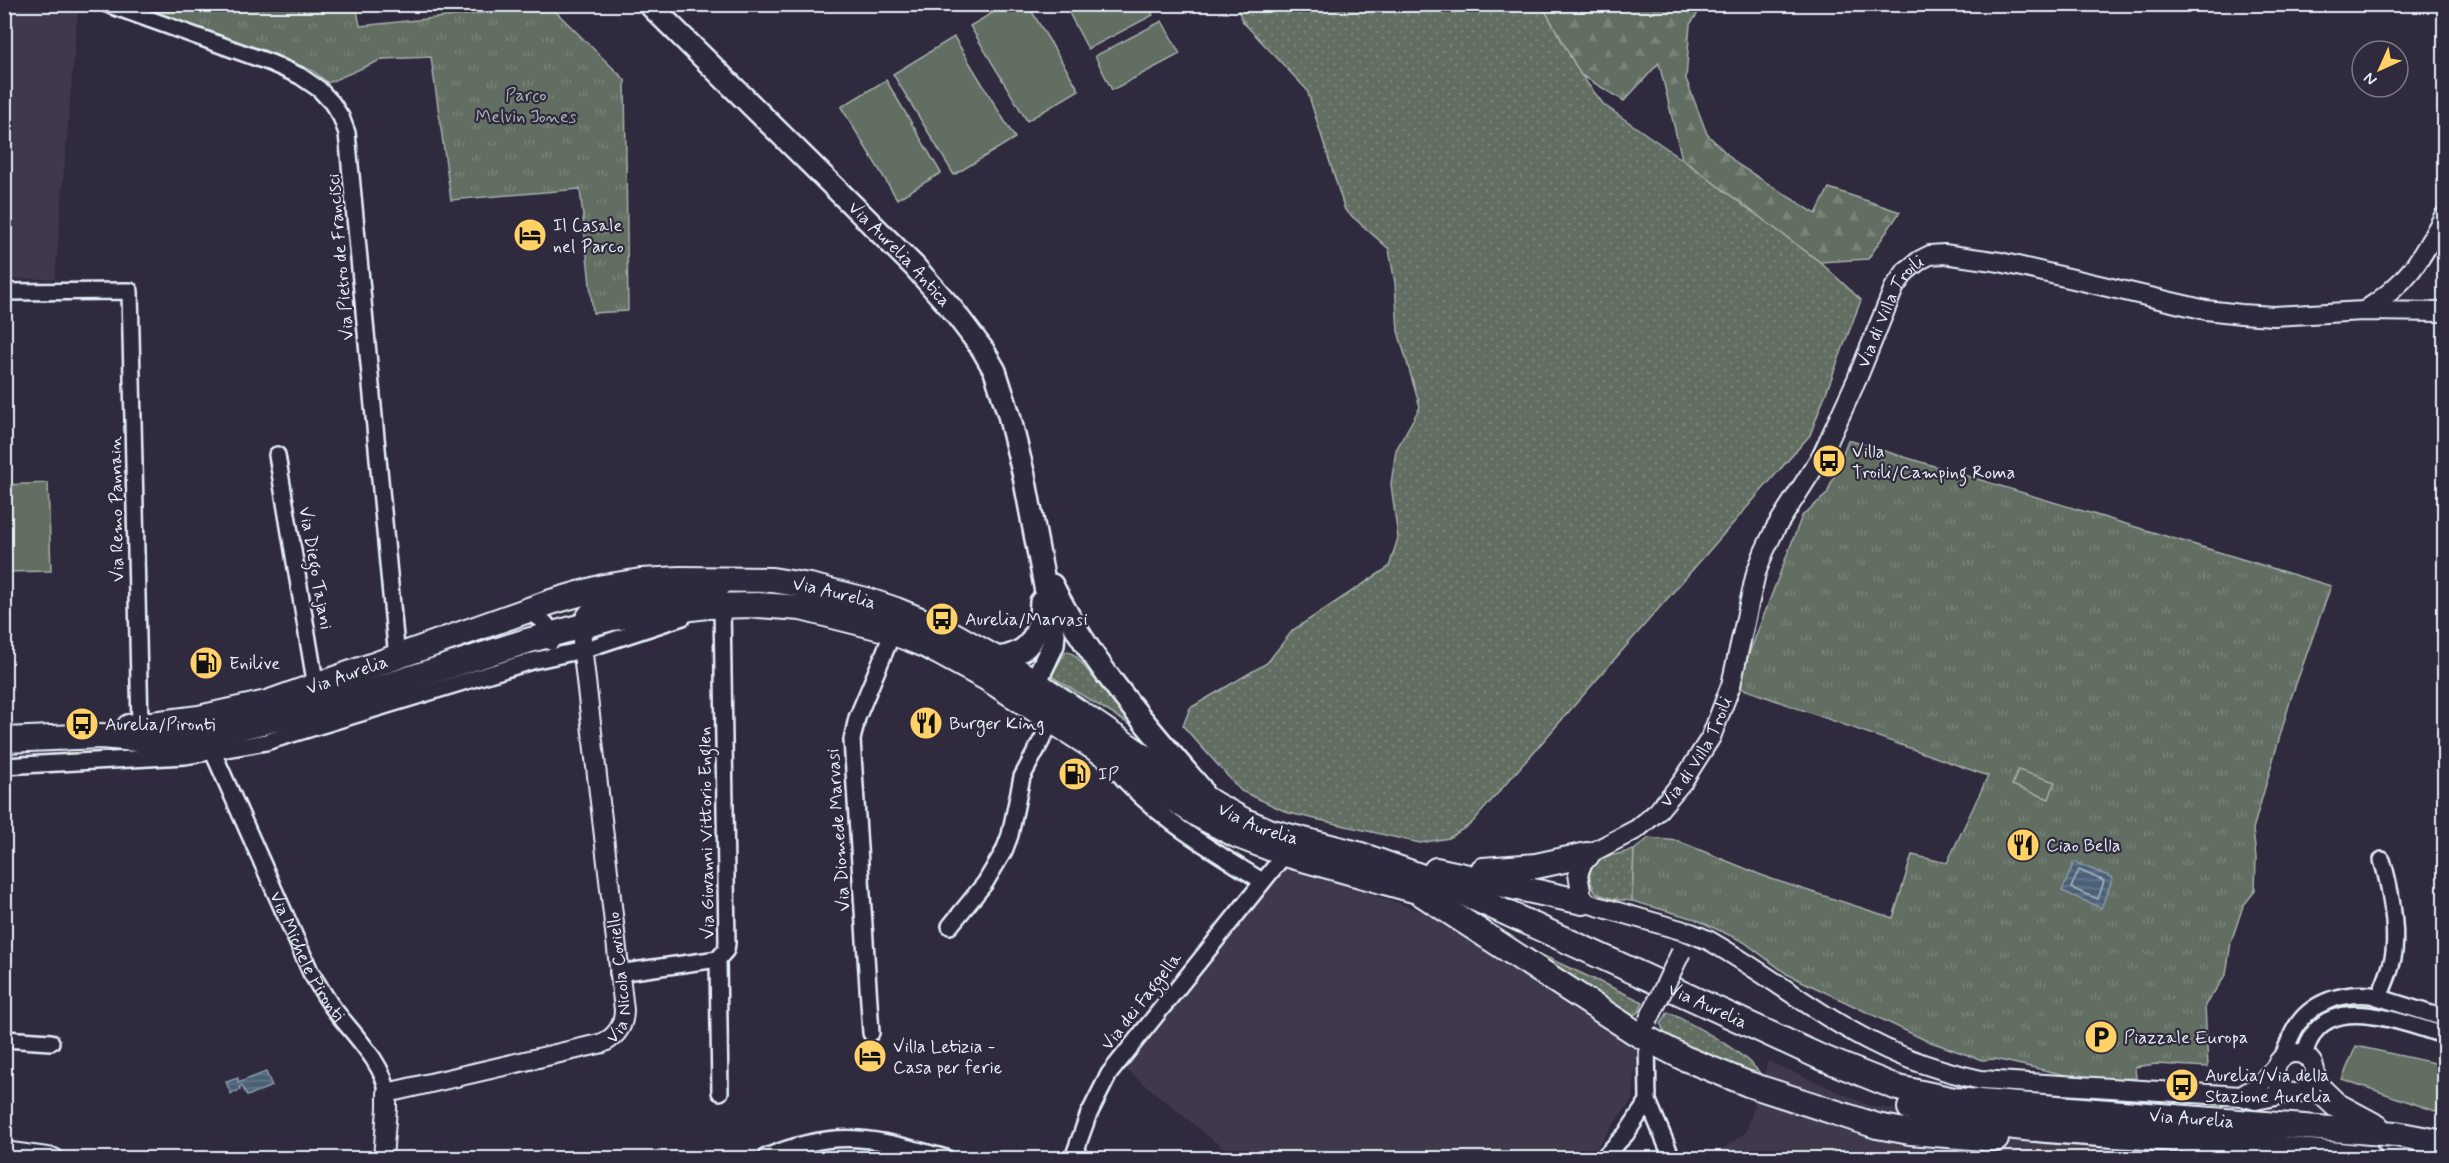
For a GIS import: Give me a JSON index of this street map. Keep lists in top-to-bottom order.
{
  "streets": {
    "main road": ["Via Aurelia Antica", "Via Aurelia"],
    "street": [
      "Via Pietro de Francisci",
      "Via di Villa Troili",
      "Via Remo Pannain",
      "Via Diego Tajani",
      "Via Diomede Marvasi",
      "Via Giovanni Vittorio Englen",
      "Via Michele Pironti",
      "Via Nicola Coviello",
      "Via dei Faggella"
    ]
  },
  "crossings": [
    ["Via Pietro de Francisci", "Via Aurelia"],
    ["Via Remo Pannain", "Via Aurelia"],
    ["Via Diego Tajani", "Via Aurelia"],
    ["Via Aurelia", "Via Diomede Marvasi"],
    ["Via Aurelia", "Via Giovanni Vittorio Englen"],
    ["Via Aurelia", "Via Michele Pironti"],
    ["Via Aurelia", "Via Nicola Coviello"],
    ["Via Aurelia", "Via dei Faggella"],
    ["Via Michele Pironti", "Via Nicola Coviello"]
  ],
  "parks": ["Parco Melvin Jones"],
  "places": {
    "hotel": ["Il Casale nel Parco", "Villa Letizia - Casa per ferie"],
    "bus stop": [
      "Villa Troili/Camping Roma",
      "Aurelia/Marvasi",
      "Aurelia/Pironti",
      "Aurelia/Via della Stazione Aurelia"
    ],
    "fuel station": ["Enilive", "IP"],
    "restaurant": ["Burger King", "Ciao Bella"],
    "parking": ["Piazzale Europa"]
  },
  "north": "bottom left"
}
